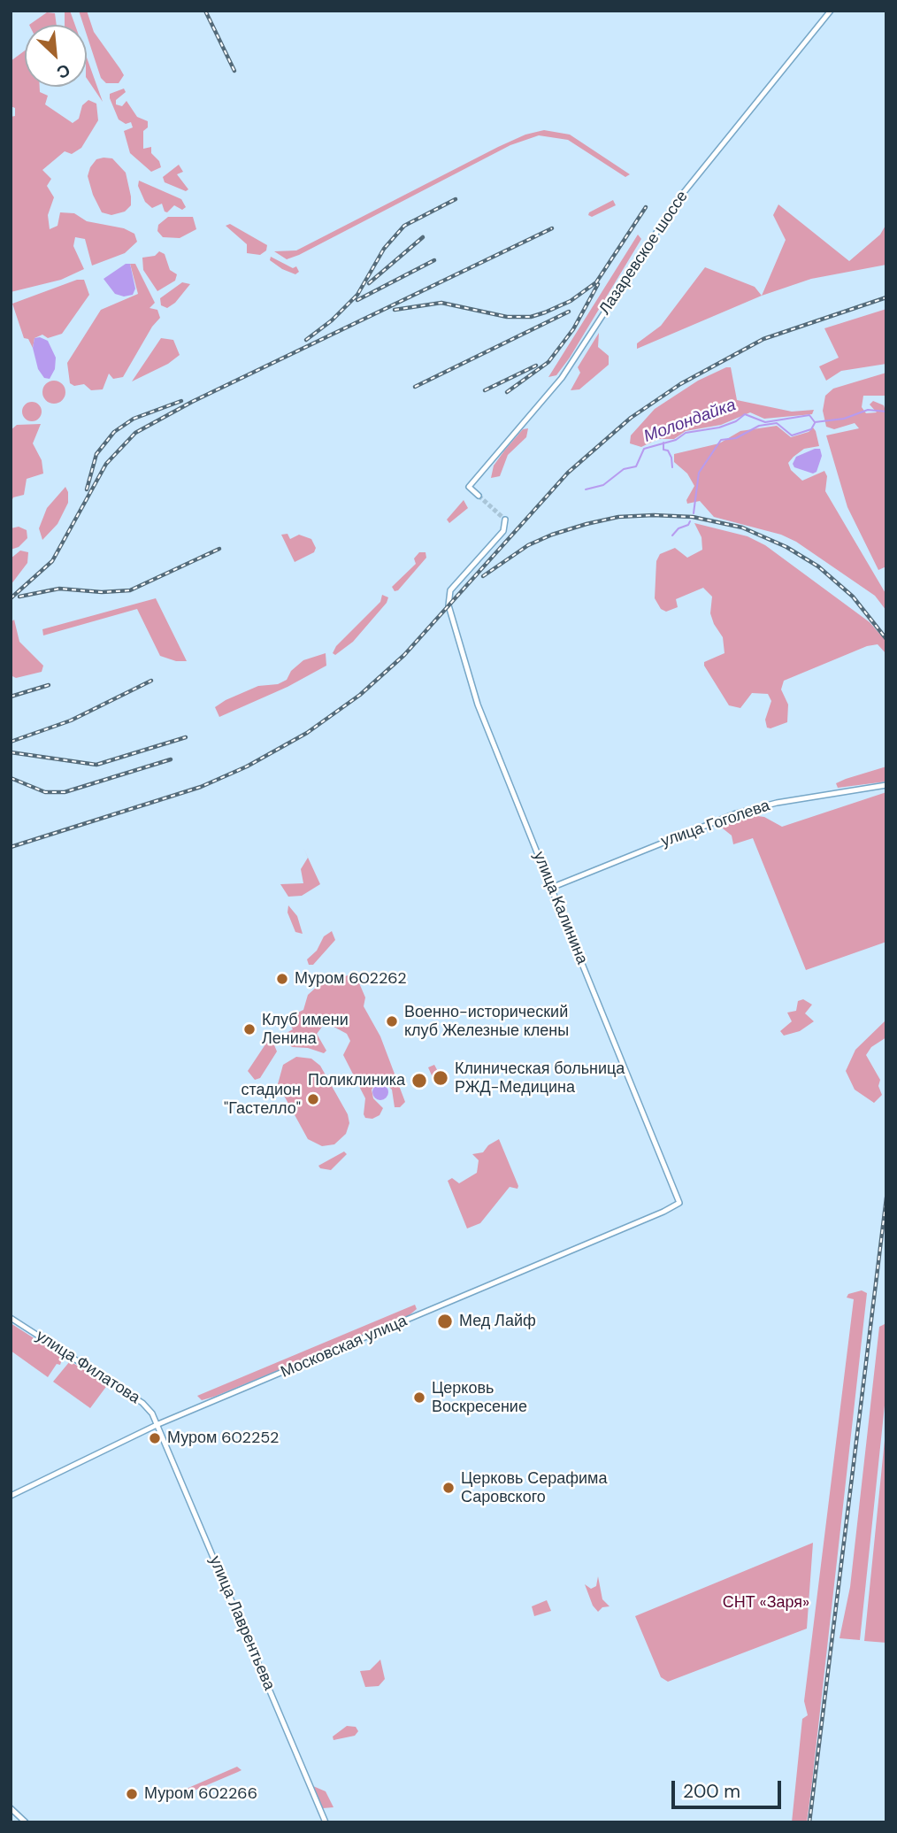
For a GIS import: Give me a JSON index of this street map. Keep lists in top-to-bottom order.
{
  "streets": {
    "street": [
      "Лазаревское шоссе",
      "улица Гоголева",
      "улица Калинина",
      "Московская улица",
      "улица Филатова",
      "улица Лаврентьева"
    ]
  },
  "crossings": [
    ["улица Гоголева", "улица Калинина"],
    ["улица Калинина", "Московская улица"],
    ["Московская улица", "улица Филатова"],
    ["Московская улица", "улица Лаврентьева"],
    ["улица Филатова", "улица Лаврентьева"]
  ],
  "water": ["Молондайка"],
  "parks": ["СНТ «Заря»"],
  "places": [
    "Муром 602262",
    "Военно-исторический клуб Железные клены",
    "Клуб имени Ленина",
    "Клиническая больница РЖД-Медицина",
    "Поликлиника",
    "стадион \"Гастелло\"",
    "Мед Лайф",
    "Церковь Воскресение",
    "Муром 602252",
    "Церковь Серафима Саровского",
    "Муром 602266"
  ],
  "scale_bar": "200 m",
  "north": "bottom right"
}
